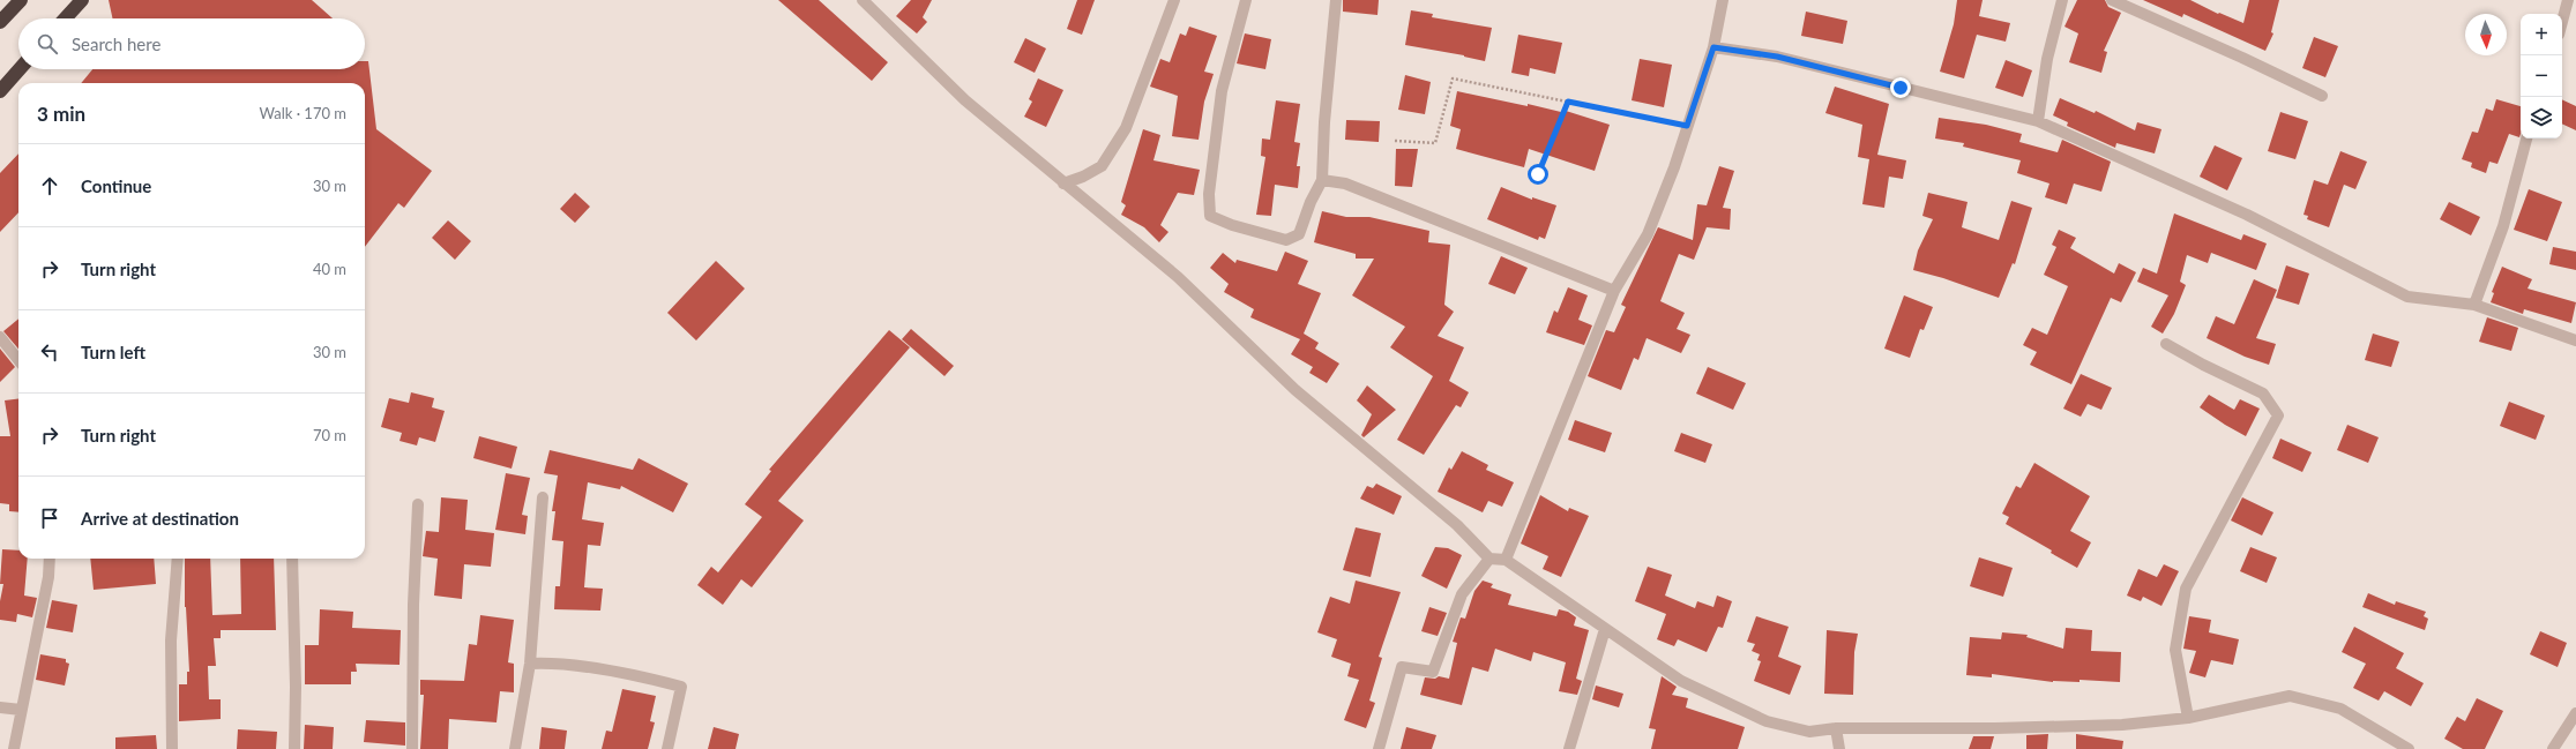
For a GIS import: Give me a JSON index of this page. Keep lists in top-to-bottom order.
{
  "north": "bottom",
  "page": {
    "map_buttons": ["+", "−"],
    "search": "Search here",
    "heading": ["3 min", "Walk · 170 m"],
    "list": [
      ["Continue", "30 m"],
      ["Turn right", "40 m"],
      ["Turn left", "30 m"],
      ["Turn right", "70 m"],
      "Arrive at destination"
    ]
  }
}
